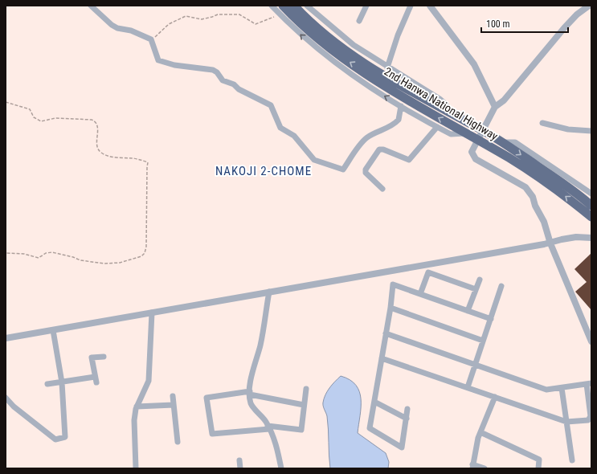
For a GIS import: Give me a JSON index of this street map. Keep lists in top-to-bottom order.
{
  "streets": {
    "highway": ["2nd Hanwa National Highway"]
  },
  "districts": ["NAKOJI 2-CHOME"],
  "scale_bar": "100 m"
}
